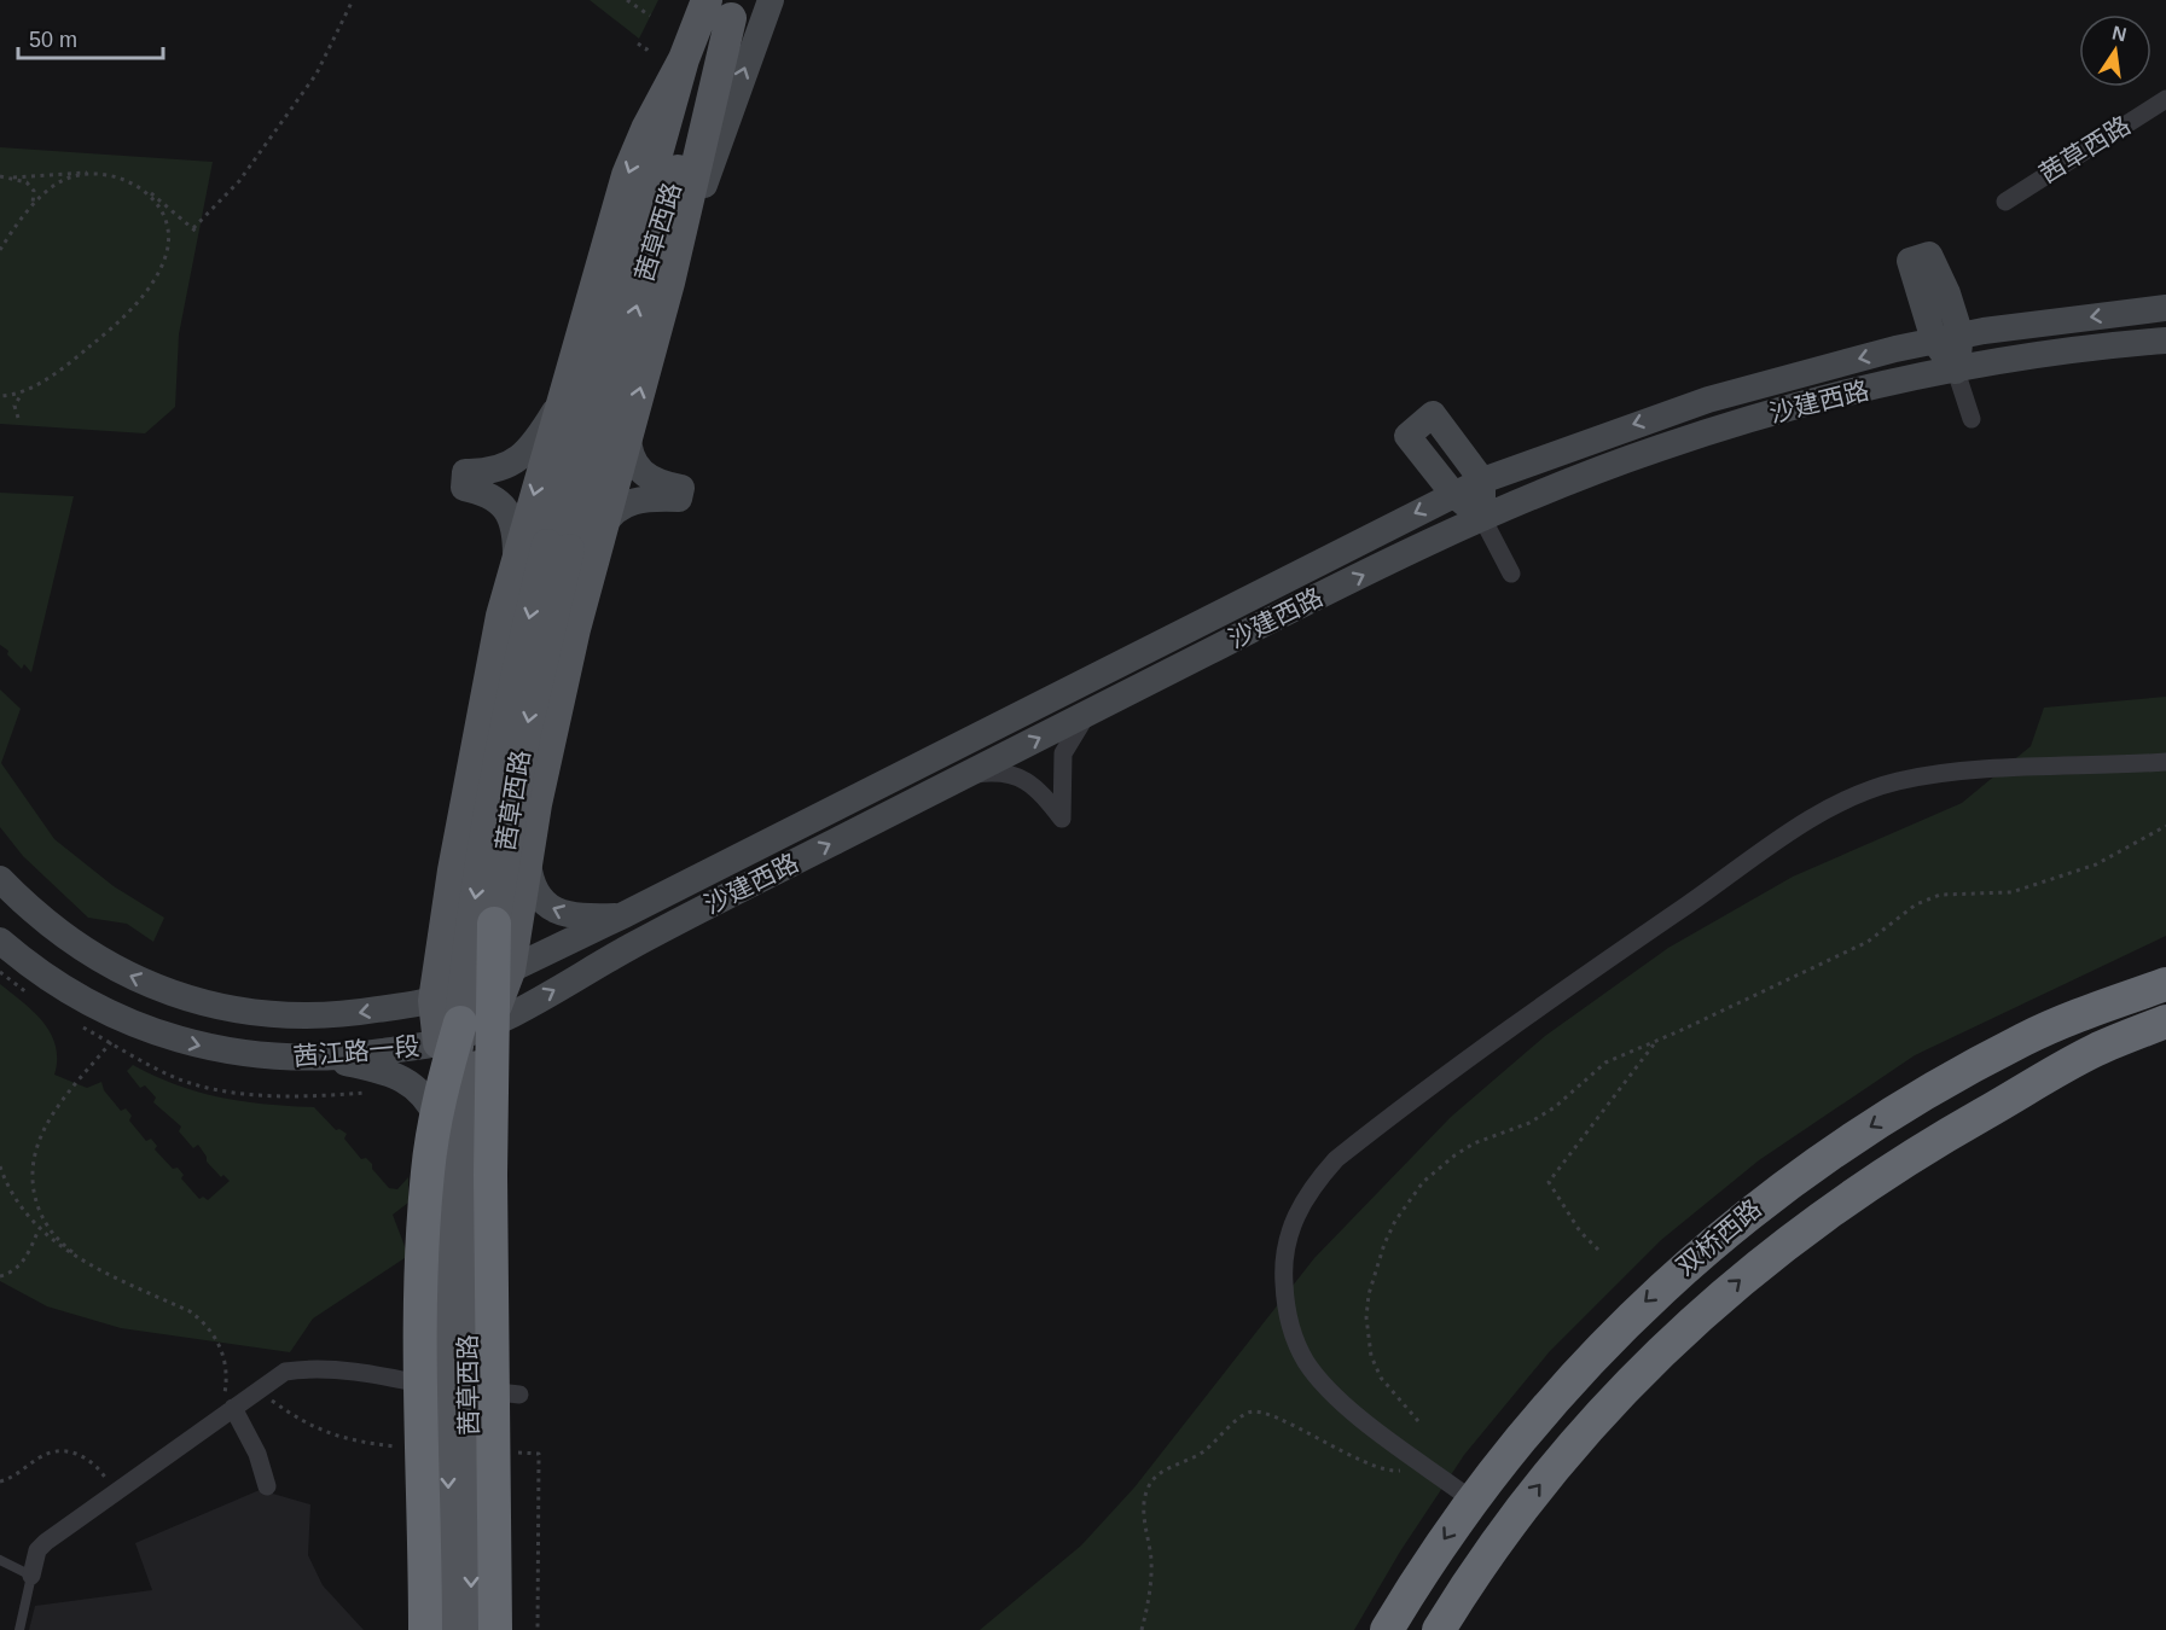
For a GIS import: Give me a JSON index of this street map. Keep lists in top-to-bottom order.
{
  "streets": {
    "highway": ["双桥西路"],
    "main road": ["茜草西路", "沙建西路", "茜江路一段"]
  },
  "crossings": [
    ["茜草西路", "沙建西路"],
    ["茜草西路", "茜江路一段"],
    ["沙建西路", "茜江路一段"]
  ],
  "scale_bar": "50 m",
  "north": "top"
}
